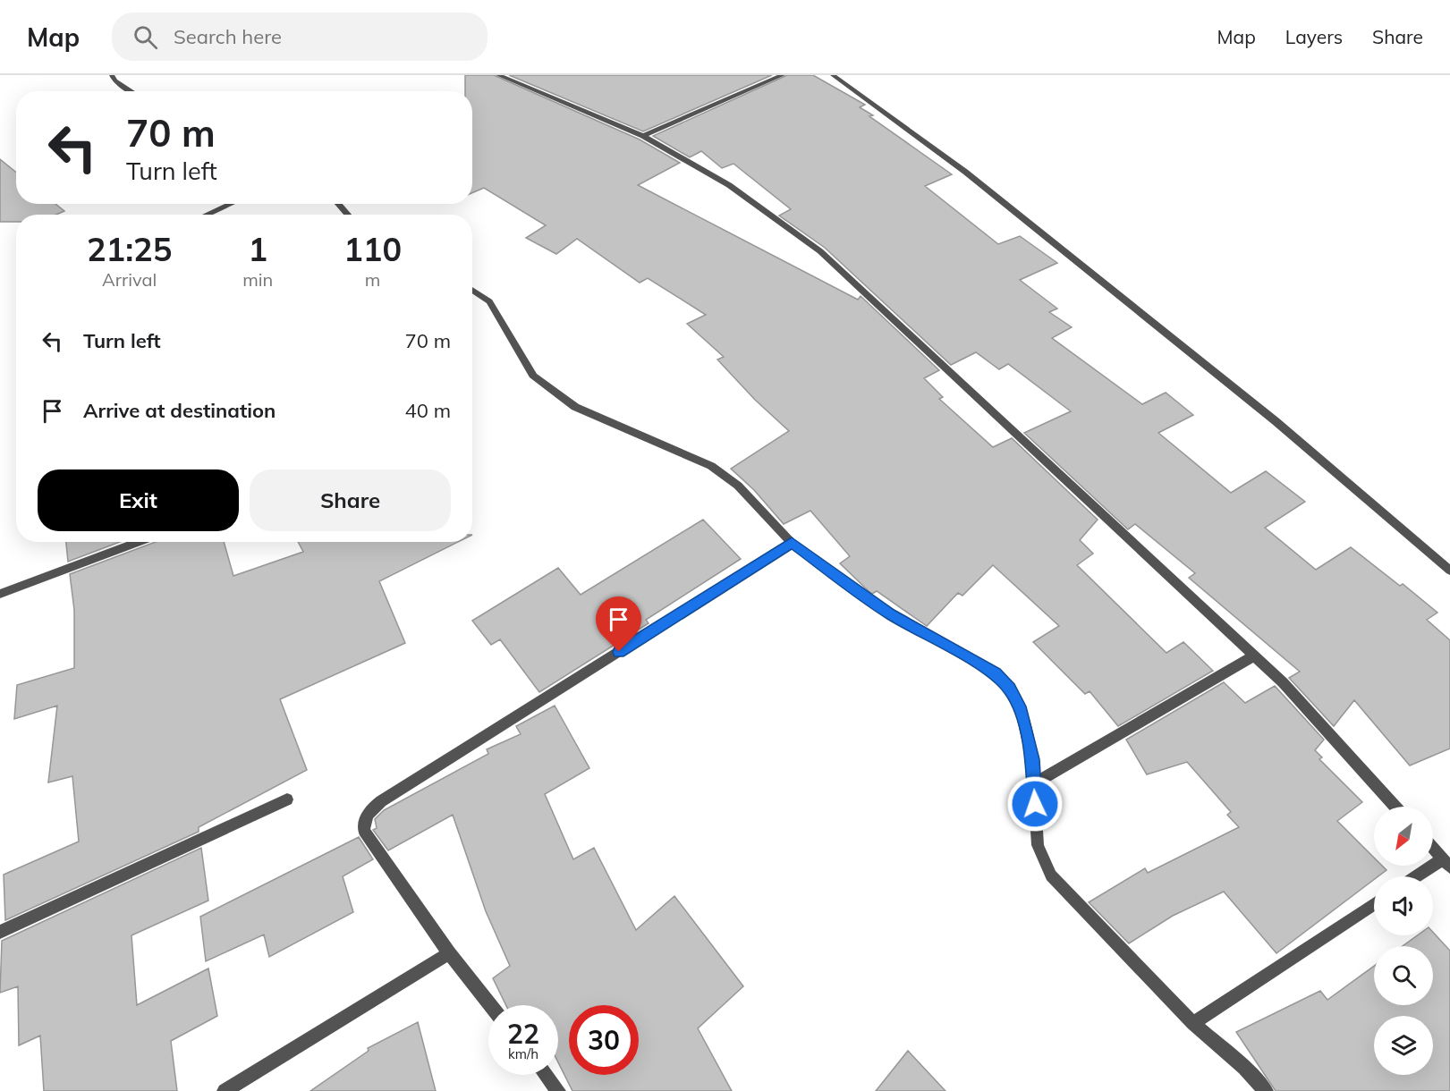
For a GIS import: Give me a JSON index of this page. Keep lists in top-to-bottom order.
{
  "north": "bottom left",
  "page": {
    "header": "Map",
    "search": "Search here",
    "nav": ["Map", "Layers", "Share"],
    "turn": ["70 m", "Turn left"],
    "eta": [
      "21:25",
      "Arrival",
      "1",
      "min",
      "110",
      "m"
    ],
    "list": [
      {
        "name": "Turn left",
        "value": "70 m"
      },
      {
        "name": "Arrive at destination",
        "value": "40 m"
      }
    ],
    "buttons": ["Exit", "Share"],
    "speed": "22 km/h",
    "limit": "30"
  }
}
